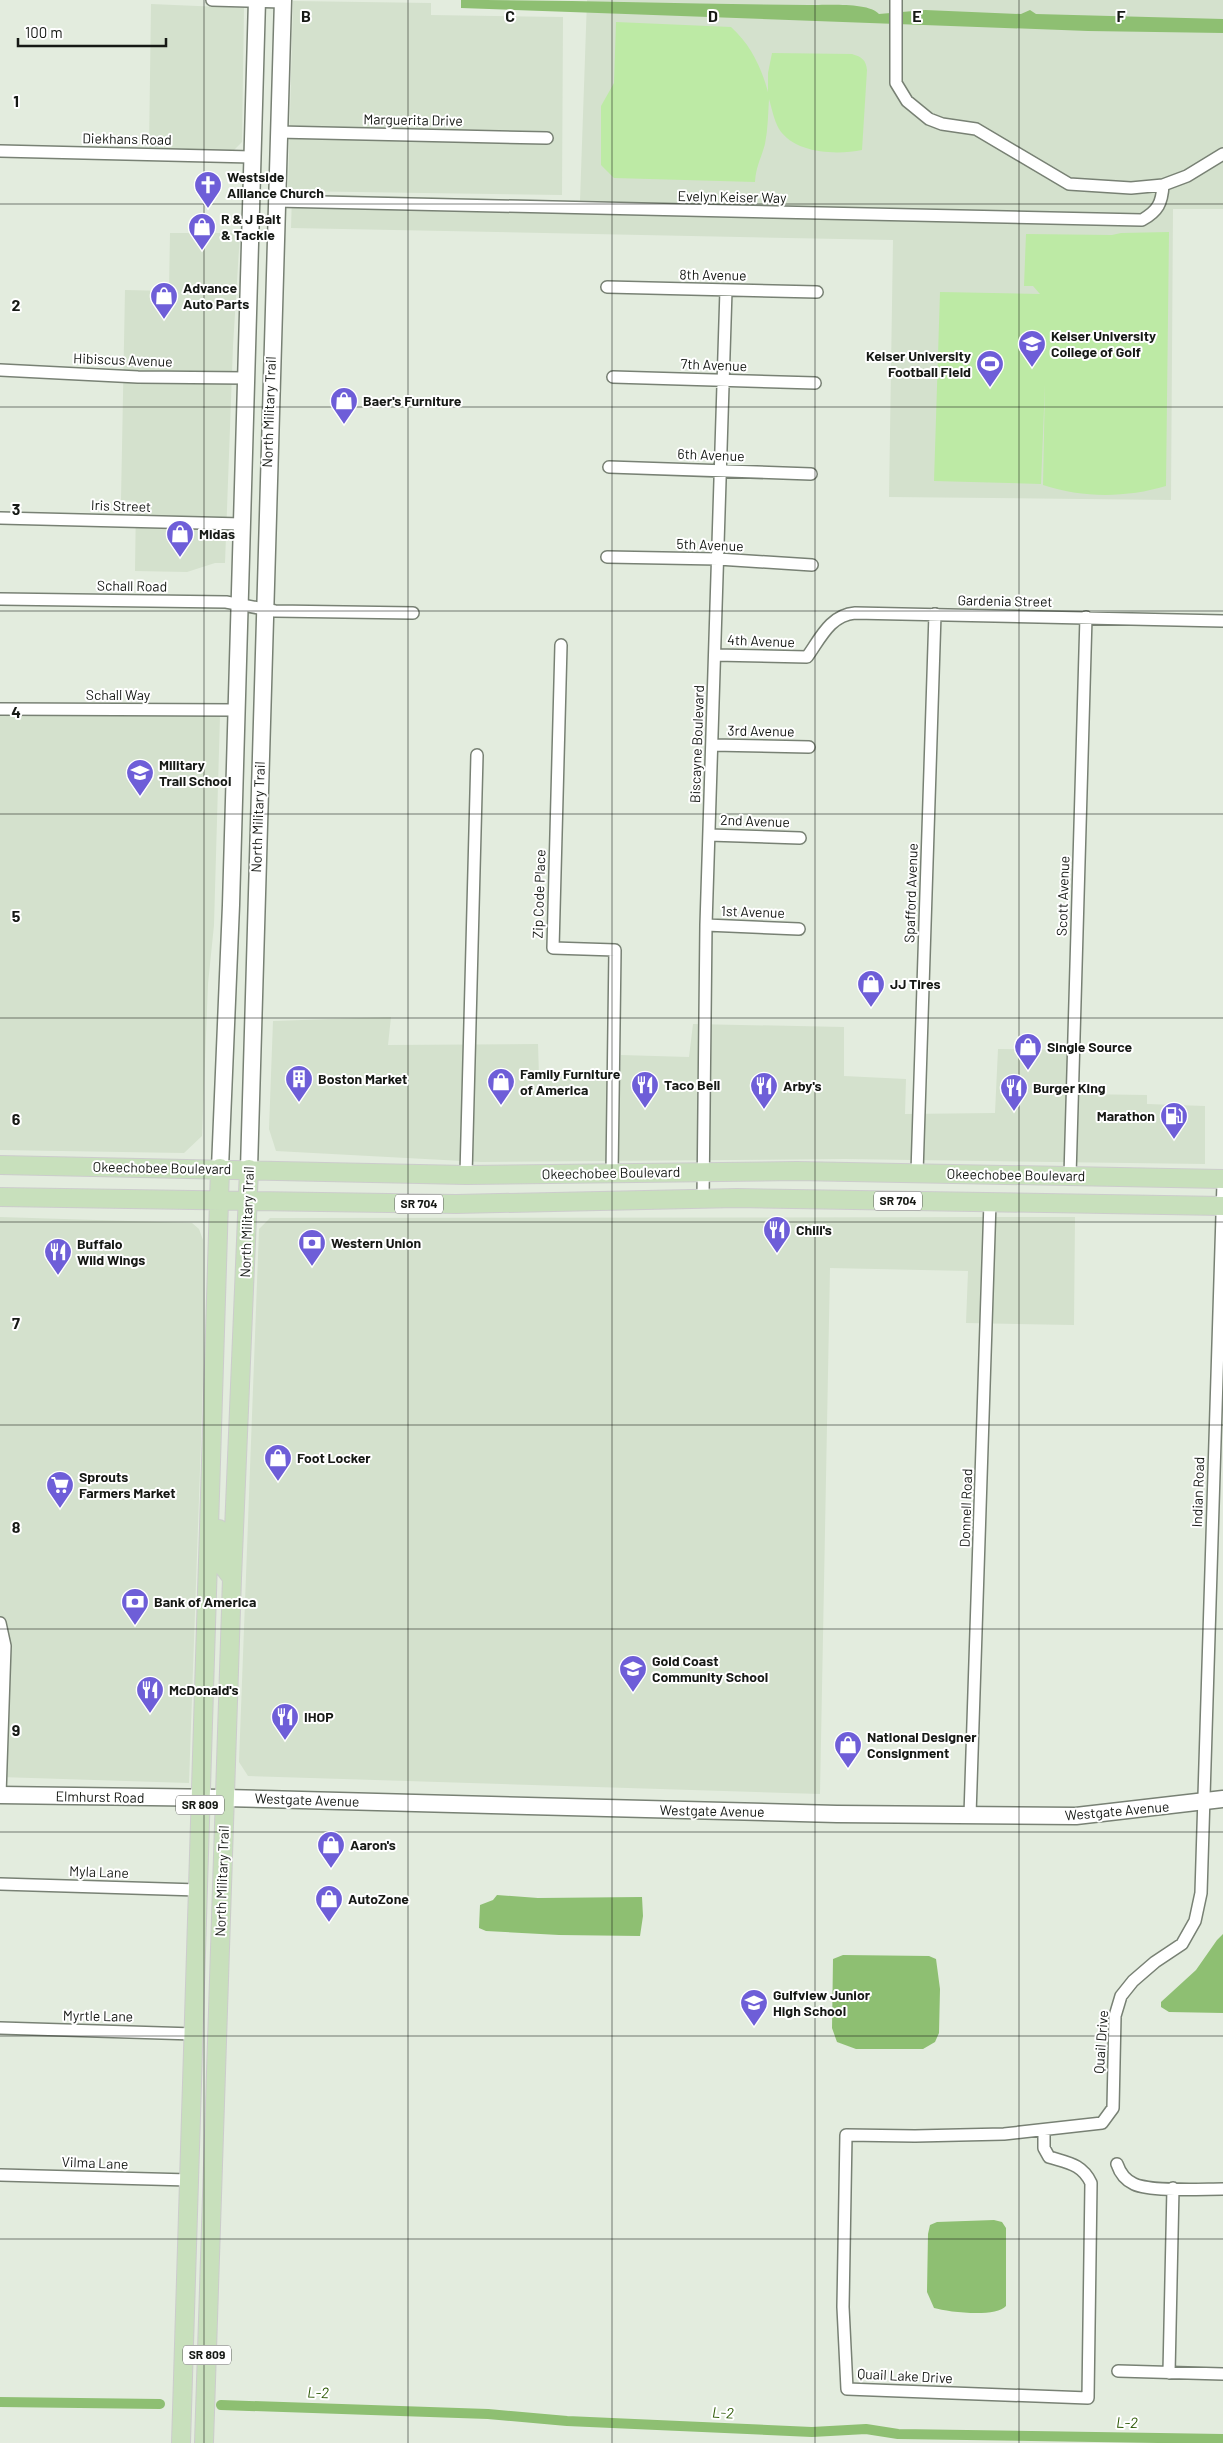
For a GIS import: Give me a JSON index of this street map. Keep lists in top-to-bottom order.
{
  "streets": {
    "main road": [
      "North Military Trail",
      "Okeechobee Boulevard",
      "SR 704",
      "Elmhurst Road",
      "Westgate Avenue",
      "SR 809"
    ],
    "street": [
      "Marguerita Drive",
      "Diekhans Road",
      "Evelyn Keiser Way",
      "8th Avenue",
      "Hibiscus Avenue",
      "7th Avenue",
      "6th Avenue",
      "Iris Street",
      "5th Avenue",
      "Schall Road",
      "Gardenia Street",
      "4th Avenue",
      "Schall Way",
      "3rd Avenue",
      "Biscayne Boulevard",
      "2nd Avenue",
      "Spafford Avenue",
      "Zip Code Place",
      "Scott Avenue",
      "1st Avenue",
      "Indian Road",
      "Donnell Road",
      "Myla Lane",
      "Myrtle Lane",
      "Quail Drive",
      "Vilma Lane",
      "Quail Lake Drive"
    ]
  },
  "crossings": [
    ["Marguerita Drive", "North Military Trail"],
    ["Diekhans Road", "North Military Trail"],
    ["Evelyn Keiser Way", "North Military Trail"],
    ["8th Avenue", "Biscayne Boulevard"],
    ["Hibiscus Avenue", "North Military Trail"],
    ["7th Avenue", "Biscayne Boulevard"],
    ["North Military Trail", "Iris Street"],
    ["North Military Trail", "Schall Road"],
    ["North Military Trail", "Schall Way"],
    ["North Military Trail", "Okeechobee Boulevard"],
    ["North Military Trail", "Elmhurst Road"],
    ["North Military Trail", "Westgate Avenue"],
    ["North Military Trail", "Myla Lane"],
    ["North Military Trail", "Myrtle Lane"],
    ["North Military Trail", "Vilma Lane"],
    ["6th Avenue", "Biscayne Boulevard"],
    ["5th Avenue", "Biscayne Boulevard"],
    ["Gardenia Street", "4th Avenue"],
    ["Gardenia Street", "Spafford Avenue"],
    ["Gardenia Street", "Scott Avenue"],
    ["4th Avenue", "Biscayne Boulevard"],
    ["3rd Avenue", "Biscayne Boulevard"],
    ["Biscayne Boulevard", "2nd Avenue"],
    ["Biscayne Boulevard", "1st Avenue"],
    ["Biscayne Boulevard", "Okeechobee Boulevard"],
    ["Spafford Avenue", "Okeechobee Boulevard"],
    ["Zip Code Place", "Okeechobee Boulevard"],
    ["Scott Avenue", "Okeechobee Boulevard"],
    ["Okeechobee Boulevard", "Indian Road"],
    ["Okeechobee Boulevard", "Donnell Road"],
    ["Indian Road", "Westgate Avenue"],
    ["Indian Road", "Quail Drive"],
    ["Donnell Road", "Westgate Avenue"],
    ["Elmhurst Road", "Westgate Avenue"],
    ["Westgate Avenue", "Quail Drive"],
    ["Quail Drive", "Quail Lake Drive"]
  ],
  "water": ["L-2"],
  "places": {
    "church": ["Westside Alliance Church"],
    "shop": [
      "R & J Bait & Tackle",
      "Advance Auto Parts",
      "Baer's Furniture",
      "Midas",
      "JJ Tires",
      "Single Source",
      "Family Furniture of America",
      "Foot Locker",
      "National Designer Consignment",
      "Aaron's",
      "AutoZone"
    ],
    "school or university": [
      "Keiser University College of Golf",
      "Military Trail School",
      "Gold Coast Community School",
      "Gulfview Junior High School"
    ],
    "sports": ["Keiser University Football Field"],
    "building": ["Boston Market"],
    "restaurant": [
      "Taco Bell",
      "Arby's",
      "Burger King",
      "Chili's",
      "Buffalo Wild Wings",
      "McDonald's",
      "IHOP"
    ],
    "fuel station": ["Marathon"],
    "bank": ["Western Union", "Bank of America"],
    "supermarket": ["Sprouts Farmers Market"]
  },
  "scale_bar": "100 m",
  "grid": {
    "columns": [
      "B",
      "C",
      "D",
      "E",
      "F"
    ],
    "rows": [
      "1",
      "2",
      "3",
      "4",
      "5",
      "6",
      "7",
      "8",
      "9"
    ]
  }
}
